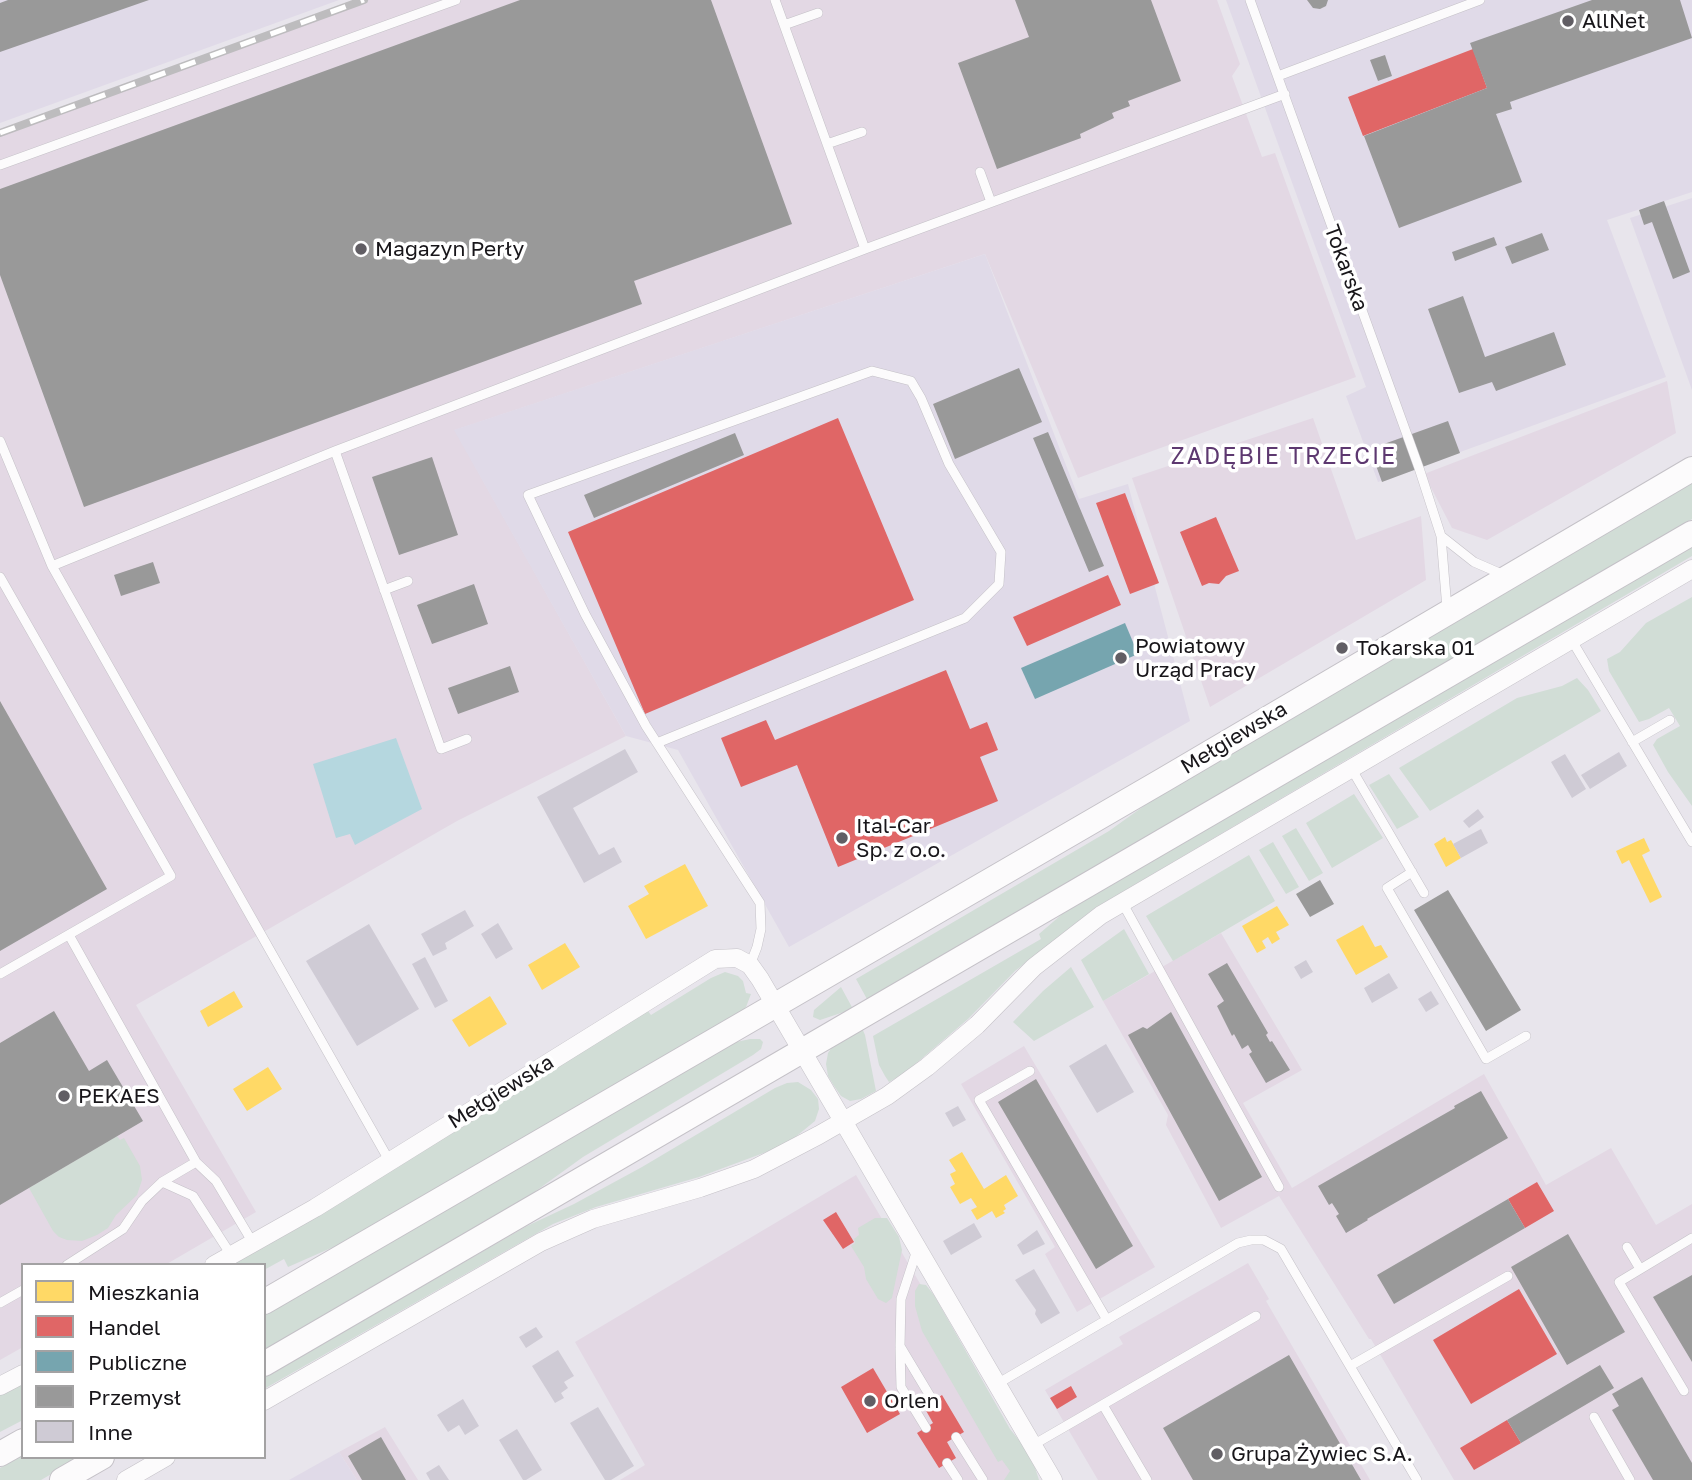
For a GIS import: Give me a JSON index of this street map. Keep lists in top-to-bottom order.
{
  "streets": {
    "main road": ["Mełgiewska"],
    "lane": ["Tokarska"]
  },
  "crossings": [
    ["Tokarska", "Mełgiewska"]
  ],
  "districts": ["ZADĘBIE TRZECIE"],
  "places": [
    "AllNet",
    "Magazyn Perły",
    "Tokarska 01",
    "Powiatowy Urząd Pracy",
    "Ital-Car Sp. z o.o.",
    "PEKAES",
    "Orlen",
    "Grupa Żywiec S.A."
  ],
  "legend": [
    "Mieszkania",
    "Handel",
    "Publiczne",
    "Przemysł",
    "Inne"
  ]
}
